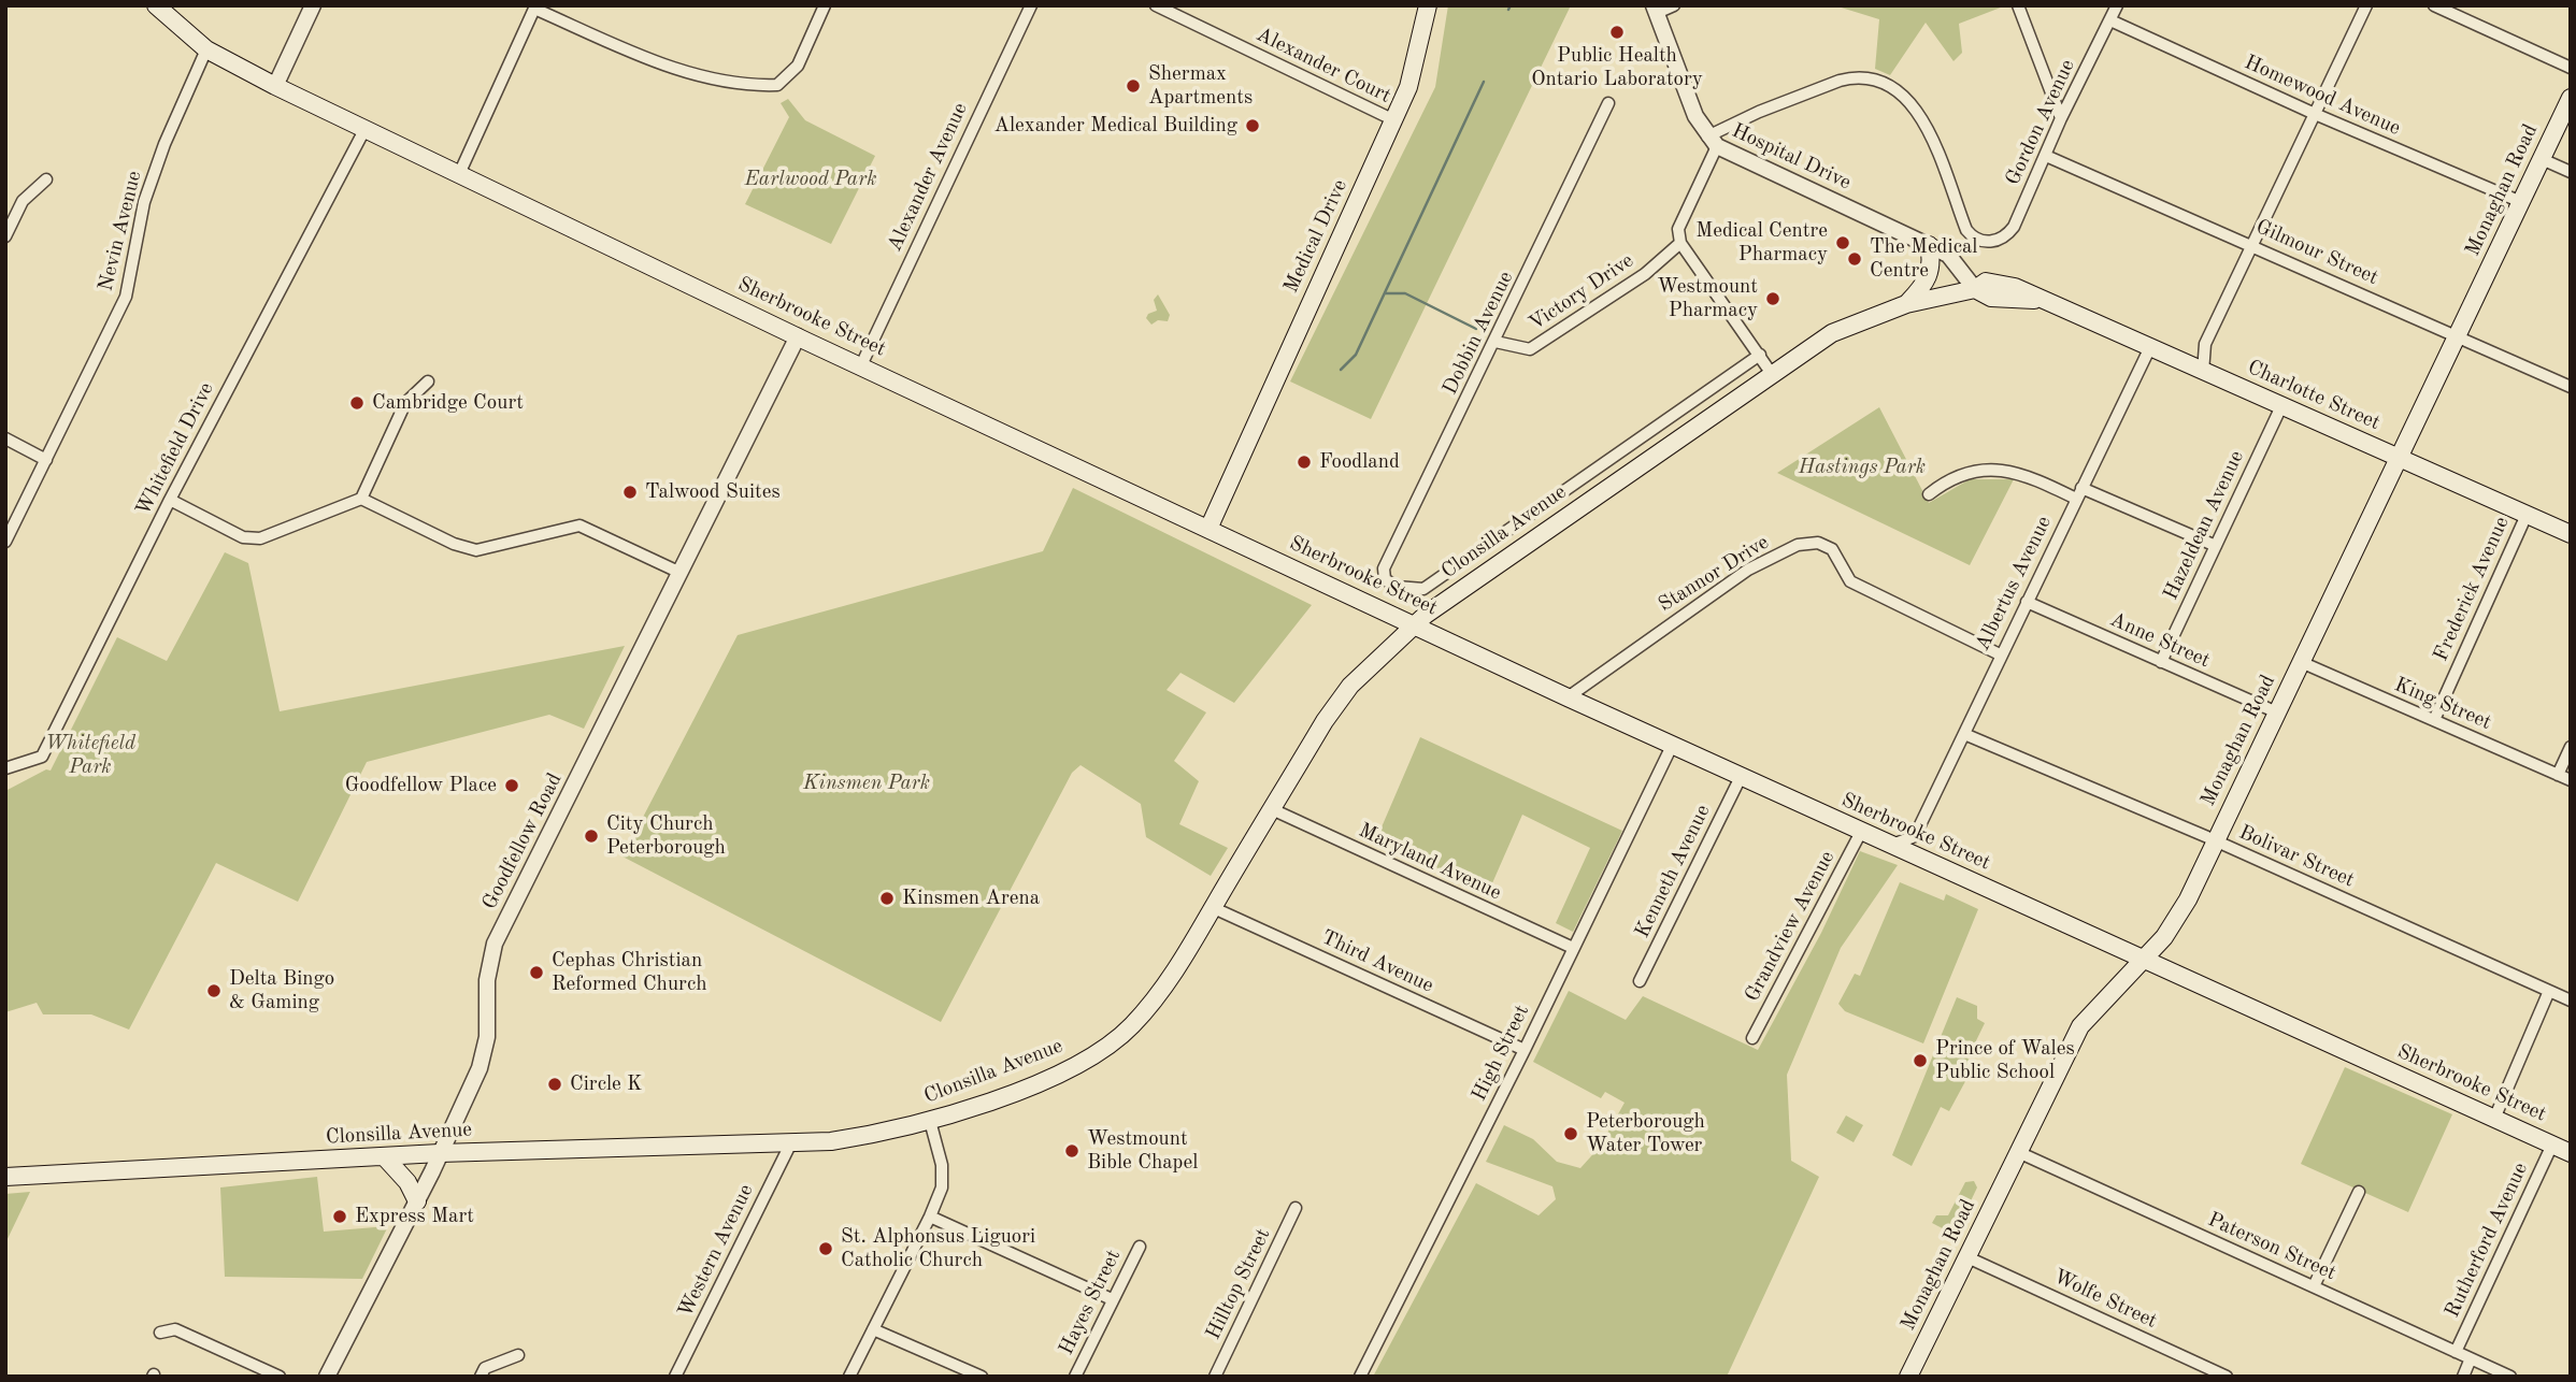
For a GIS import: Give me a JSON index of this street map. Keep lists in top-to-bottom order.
{
  "streets": {
    "main road": [
      "Monaghan Road",
      "Medical Drive",
      "Sherbrooke Street",
      "Charlotte Street",
      "Clonsilla Avenue"
    ],
    "street": [
      "Alexander Court",
      "Homewood Avenue",
      "Gordon Avenue",
      "Hospital Drive",
      "Alexander Avenue",
      "Nevin Avenue",
      "Gilmour Street",
      "Victory Drive",
      "Dobbin Avenue",
      "Whitefield Drive",
      "Hazeldean Avenue",
      "Stannor Drive",
      "Albertus Avenue",
      "Frederick Avenue",
      "Anne Street",
      "King Street",
      "Goodfellow Road",
      "Bolivar Street",
      "Maryland Avenue",
      "Kenneth Avenue",
      "Grandview Avenue",
      "Third Avenue",
      "High Street",
      "Rutherford Avenue",
      "Paterson Street",
      "Western Avenue",
      "Hilltop Street",
      "Wolfe Street",
      "Hayes Street"
    ]
  },
  "crossings": [
    ["Alexander Court", "Medical Drive"],
    ["Homewood Avenue", "Gordon Avenue"],
    ["Homewood Avenue", "Monaghan Road"],
    ["Gordon Avenue", "Hospital Drive"],
    ["Gordon Avenue", "Gilmour Street"],
    ["Hospital Drive", "Charlotte Street"],
    ["Alexander Avenue", "Sherbrooke Street"],
    ["Monaghan Road", "Gilmour Street"],
    ["Monaghan Road", "Sherbrooke Street"],
    ["Monaghan Road", "Charlotte Street"],
    ["Monaghan Road", "Anne Street"],
    ["Monaghan Road", "King Street"],
    ["Monaghan Road", "Bolivar Street"],
    ["Monaghan Road", "Paterson Street"],
    ["Monaghan Road", "Wolfe Street"],
    ["Nevin Avenue", "Sherbrooke Street"],
    ["Medical Drive", "Sherbrooke Street"],
    ["Victory Drive", "Dobbin Avenue"],
    ["Sherbrooke Street", "Whitefield Drive"],
    ["Sherbrooke Street", "Clonsilla Avenue"],
    ["Sherbrooke Street", "Stannor Drive"],
    ["Sherbrooke Street", "Goodfellow Road"],
    ["Sherbrooke Street", "Kenneth Avenue"],
    ["Sherbrooke Street", "Grandview Avenue"],
    ["Sherbrooke Street", "High Street"],
    ["Sherbrooke Street", "Rutherford Avenue"],
    ["Dobbin Avenue", "Clonsilla Avenue"],
    ["Charlotte Street", "Hazeldean Avenue"],
    ["Charlotte Street", "Clonsilla Avenue"],
    ["Charlotte Street", "Albertus Avenue"],
    ["Charlotte Street", "Frederick Avenue"],
    ["Hazeldean Avenue", "Anne Street"],
    ["Clonsilla Avenue", "Goodfellow Road"],
    ["Clonsilla Avenue", "Maryland Avenue"],
    ["Clonsilla Avenue", "Third Avenue"],
    ["Clonsilla Avenue", "Western Avenue"],
    ["Stannor Drive", "Albertus Avenue"],
    ["Albertus Avenue", "Anne Street"],
    ["Albertus Avenue", "Bolivar Street"],
    ["Frederick Avenue", "King Street"],
    ["Maryland Avenue", "High Street"],
    ["Third Avenue", "High Street"],
    ["Rutherford Avenue", "Paterson Street"]
  ],
  "parks": [
    "Earlwood Park",
    "Hastings Park",
    "Whitefield Park",
    "Kinsmen Park"
  ],
  "places": [
    "Public Health Ontario Laboratory",
    "Shermax Apartments",
    "Alexander Medical Building",
    "Medical Centre Pharmacy",
    "The Medical Centre",
    "Westmount Pharmacy",
    "Cambridge Court",
    "Foodland",
    "Talwood Suites",
    "Goodfellow Place",
    "City Church Peterborough",
    "Kinsmen Arena",
    "Cephas Christian Reformed Church",
    "Delta Bingo & Gaming",
    "Prince of Wales Public School",
    "Circle K",
    "Peterborough Water Tower",
    "Westmount Bible Chapel",
    "Express Mart",
    "St. Alphonsus Liguori Catholic Church"
  ]
}
